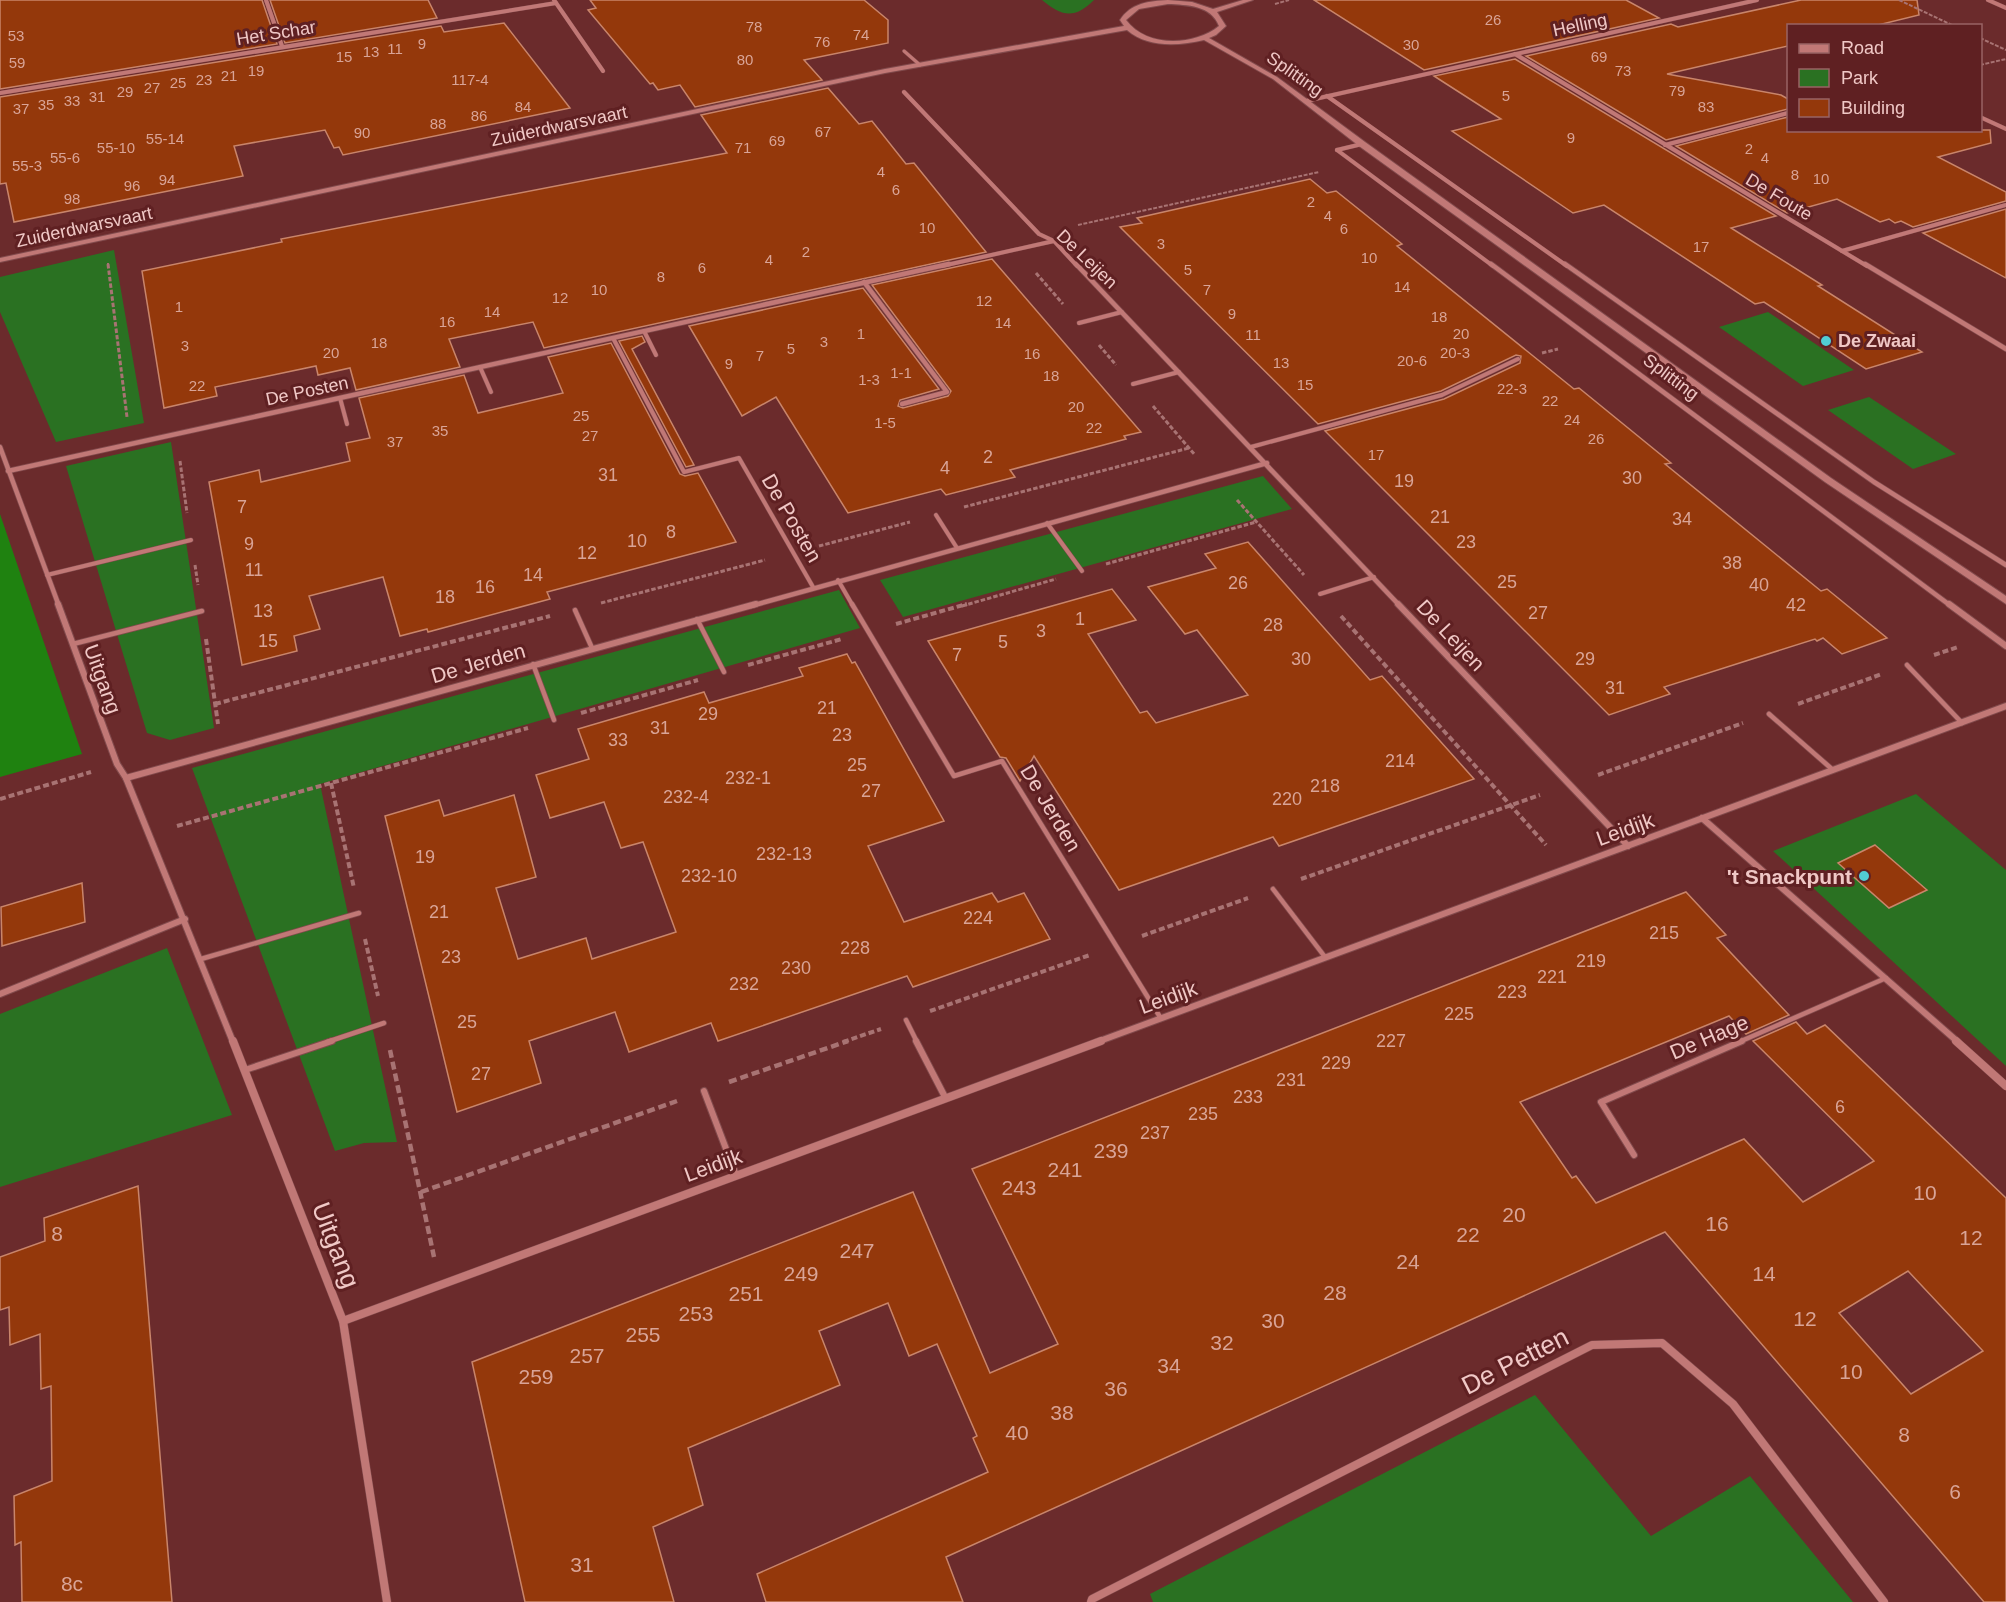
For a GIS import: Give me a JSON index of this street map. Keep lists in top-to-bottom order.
{
  "streets": {
    "main road": ["Splitting", "Zuiderdwarsvaart"],
    "street": [
      "Helling",
      "Het Schar",
      "De Foute",
      "De Leijen",
      "De Posten",
      "De Jerden",
      "Uitgang",
      "Leidijk",
      "De Petten"
    ],
    "lane": ["De Hage"]
  },
  "crossings": [
    ["Helling", "Splitting"],
    ["De Leijen", "De Posten"],
    ["De Leijen", "De Jerden"],
    ["De Leijen", "Leidijk"],
    ["De Posten", "De Jerden"],
    ["De Posten", "Uitgang"],
    ["De Jerden", "Uitgang"],
    ["De Jerden", "Leidijk"],
    ["Uitgang", "Leidijk"]
  ],
  "places": ["De Zwaai", "'t Snackpunt"],
  "house_numbers": [
    "26",
    "78",
    "74",
    "53",
    "76",
    "9",
    "30",
    "11",
    "13",
    "15",
    "69",
    "80",
    "59",
    "19",
    "73",
    "21",
    "23",
    "117-4",
    "25",
    "27",
    "79",
    "29",
    "5",
    "31",
    "33",
    "35",
    "84",
    "83",
    "37",
    "86",
    "88",
    "67",
    "90",
    "9",
    "55-14",
    "69",
    "55-10",
    "71",
    "2",
    "55-6",
    "4",
    "55-3",
    "4",
    "8",
    "10",
    "94",
    "96",
    "6",
    "98",
    "2",
    "4",
    "10",
    "6",
    "3",
    "17",
    "2",
    "10",
    "4",
    "6",
    "5",
    "8",
    "14",
    "10",
    "7",
    "12",
    "12",
    "1",
    "14",
    "9",
    "18",
    "16",
    "14",
    "1",
    "20",
    "11",
    "3",
    "18",
    "3",
    "5",
    "20",
    "20-3",
    "16",
    "7",
    "20-6",
    "13",
    "9",
    "1-1",
    "18",
    "1-3",
    "15",
    "22",
    "22-3",
    "22",
    "20",
    "25",
    "24",
    "1-5",
    "22",
    "35",
    "27",
    "26",
    "37",
    "17",
    "2",
    "4",
    "31",
    "30",
    "19",
    "7",
    "21",
    "34",
    "8",
    "10",
    "23",
    "9",
    "12",
    "38",
    "11",
    "14",
    "25",
    "26",
    "40",
    "16",
    "18",
    "42",
    "13",
    "27",
    "1",
    "28",
    "3",
    "15",
    "5",
    "7",
    "30",
    "29",
    "31",
    "21",
    "29",
    "31",
    "23",
    "33",
    "214",
    "25",
    "232-1",
    "218",
    "27",
    "232-4",
    "220",
    "232-13",
    "19",
    "232-10",
    "21",
    "224",
    "215",
    "228",
    "23",
    "219",
    "230",
    "221",
    "232",
    "223",
    "225",
    "25",
    "227",
    "229",
    "27",
    "231",
    "233",
    "6",
    "235",
    "237",
    "239",
    "241",
    "243",
    "10",
    "20",
    "16",
    "8",
    "22",
    "12",
    "247",
    "24",
    "249",
    "14",
    "28",
    "251",
    "253",
    "12",
    "30",
    "255",
    "32",
    "257",
    "34",
    "10",
    "259",
    "36",
    "38",
    "40",
    "8",
    "6",
    "31",
    "8c"
  ],
  "legend": ["Road", "Park", "Building"]
}
